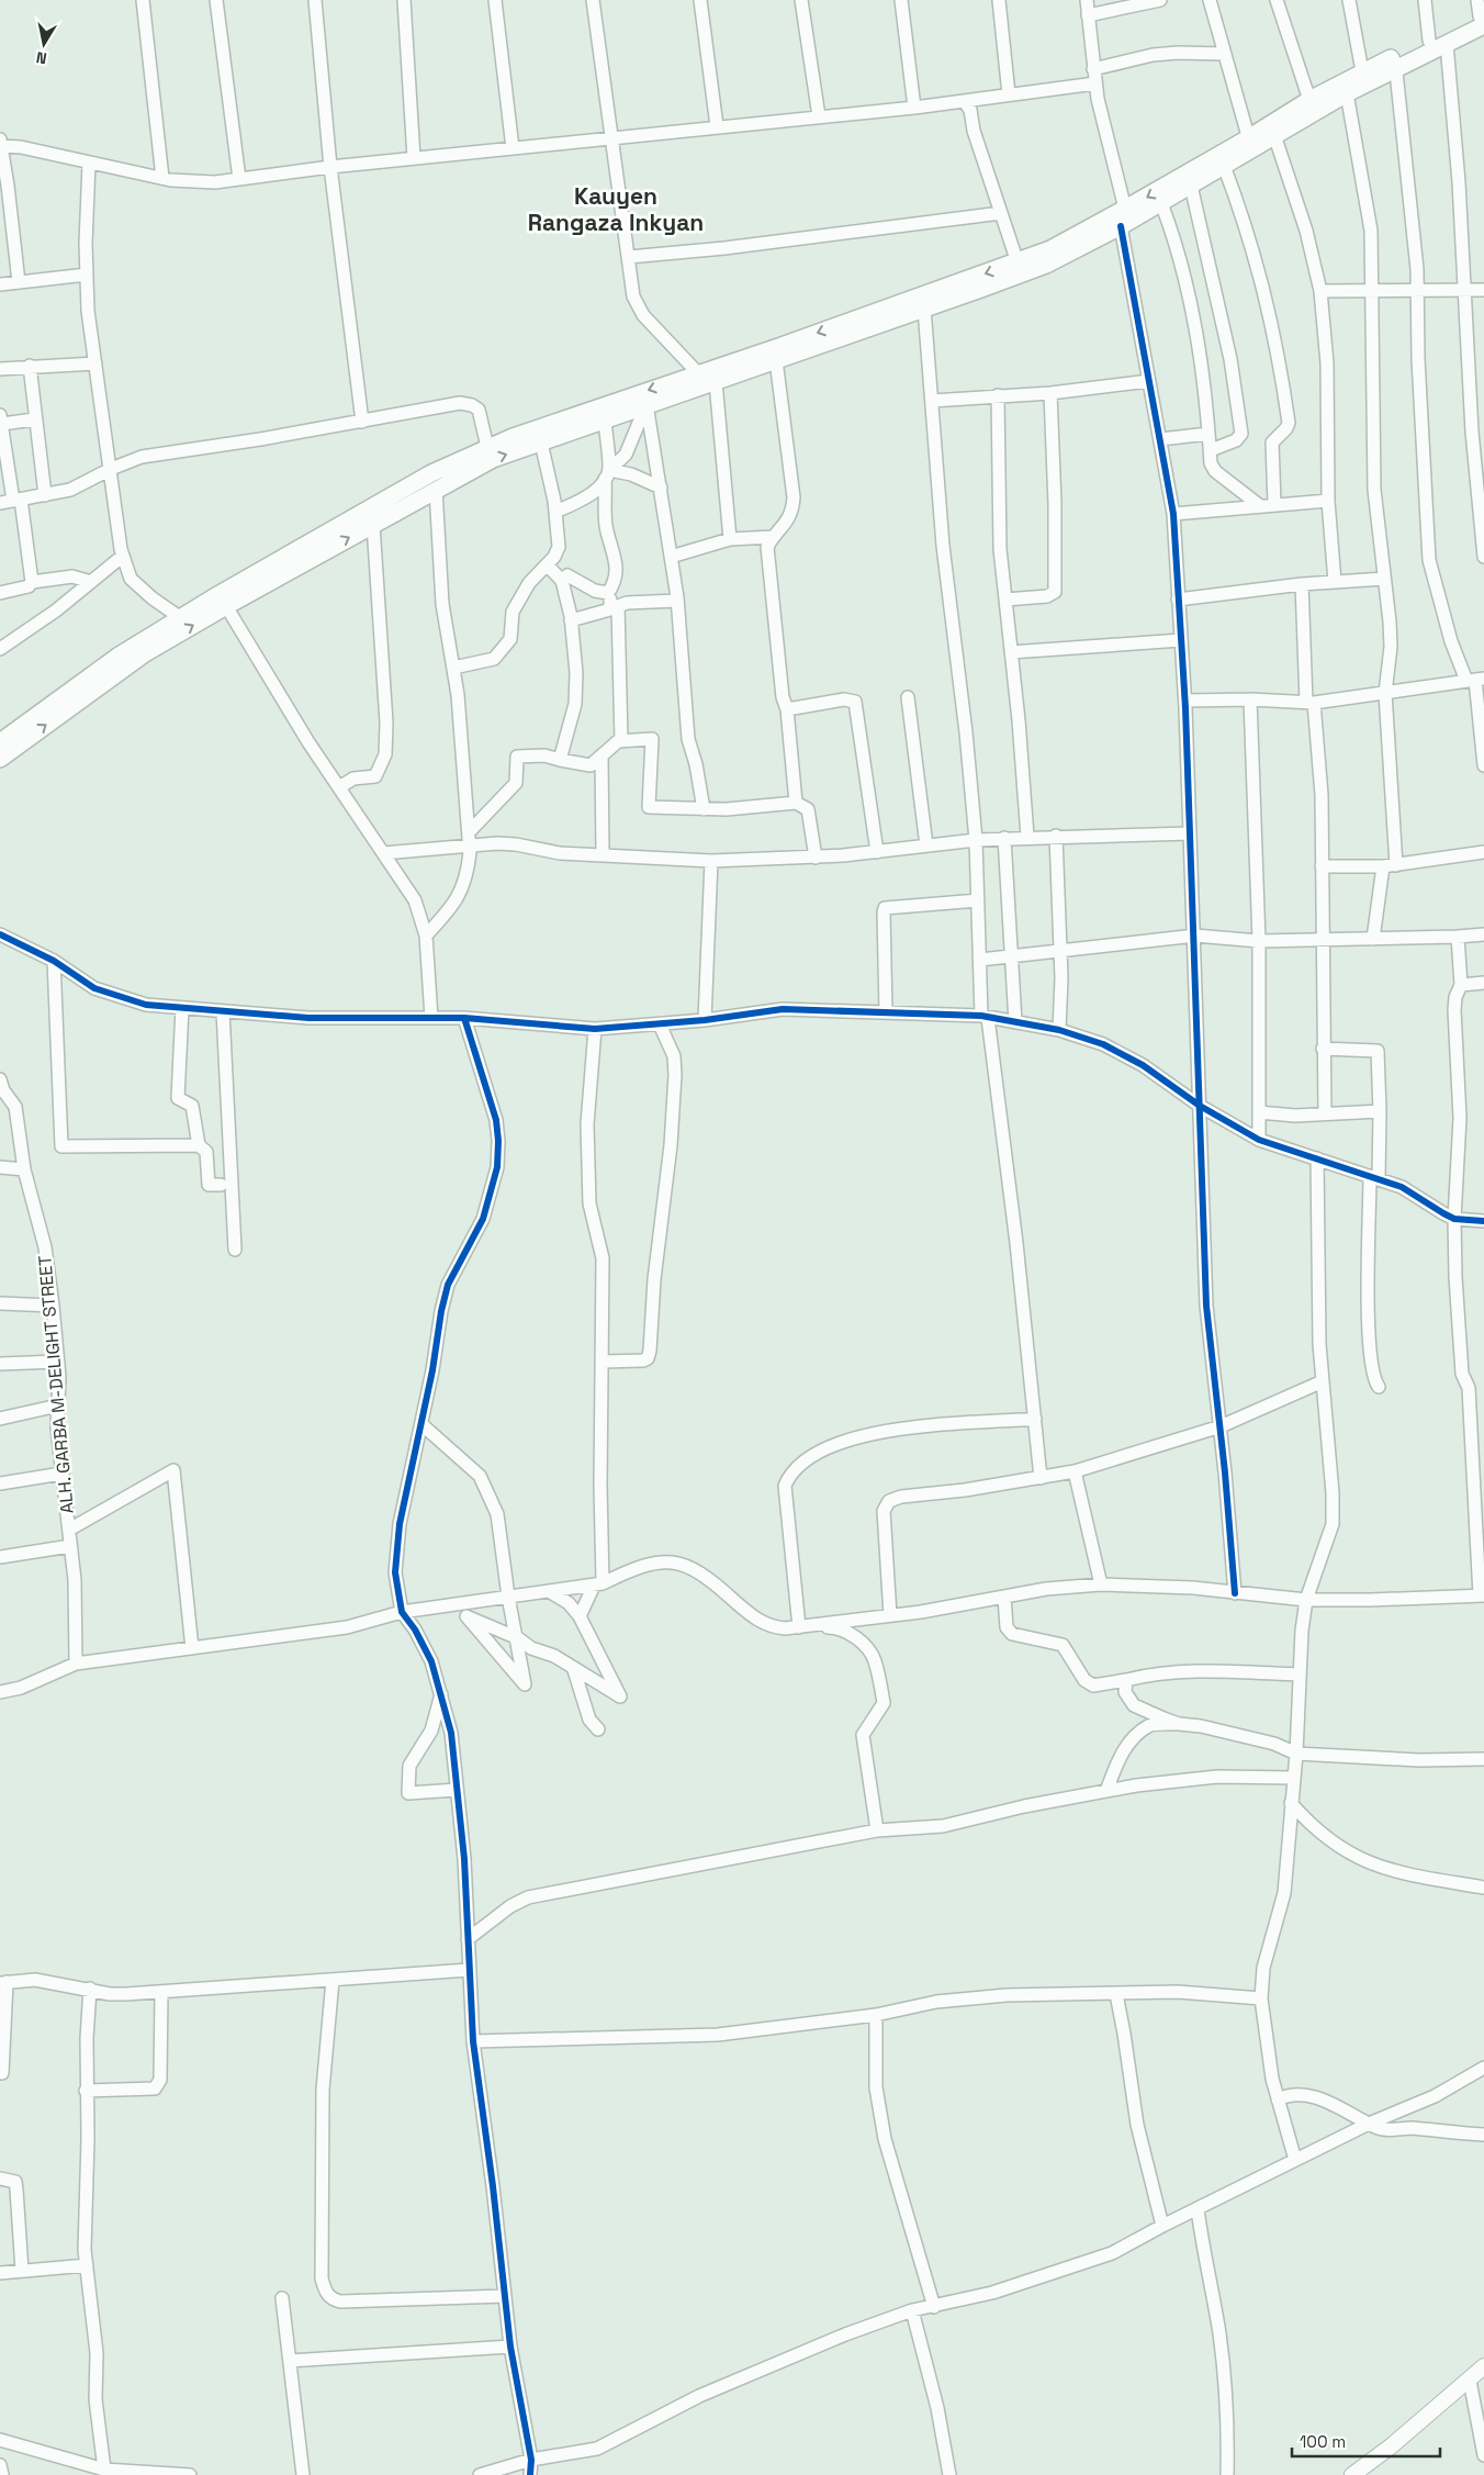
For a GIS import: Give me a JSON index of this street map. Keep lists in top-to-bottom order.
{
  "streets": {
    "street": ["ALH. GARBA M-DELIGHT STREET"]
  },
  "districts": ["Kauyen Rangaza Inkyan"],
  "scale_bar": "100 m",
  "north": "bottom"
}
